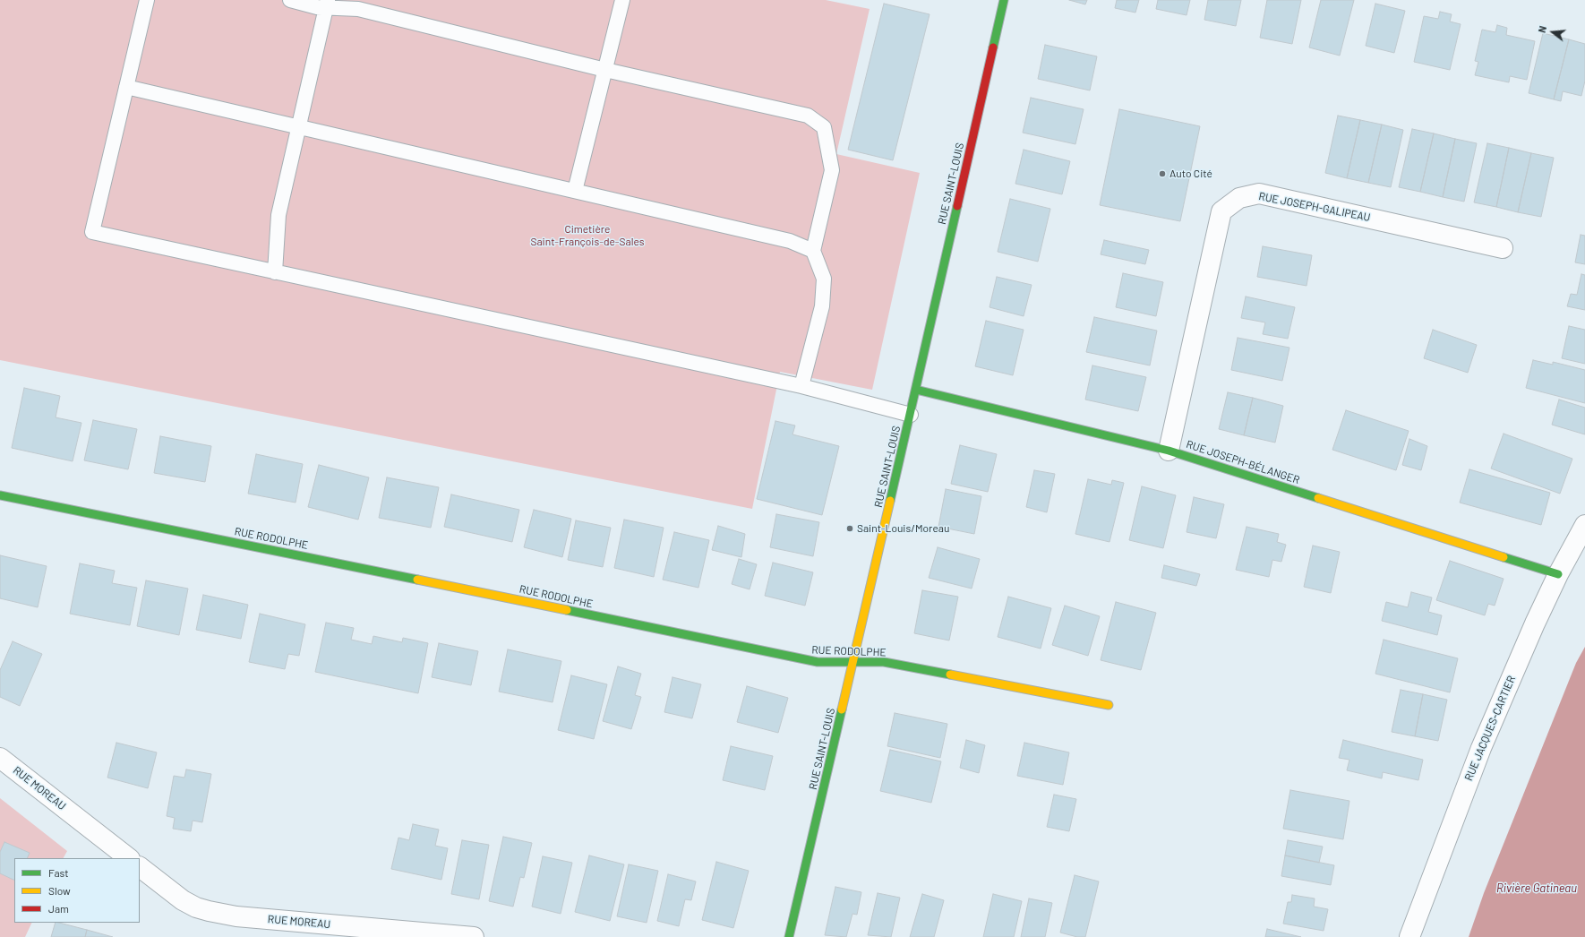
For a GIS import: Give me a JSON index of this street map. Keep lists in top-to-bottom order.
{
  "streets": {
    "street": [
      "RUE SAINT-LOUIS",
      "RUE JOSEPH-GALIPEAU",
      "RUE JOSEPH-BÉLANGER",
      "RUE RODOLPHE",
      "RUE JACQUES-CARTIER",
      "RUE MOREAU"
    ]
  },
  "crossings": [
    ["RUE SAINT-LOUIS", "RUE JOSEPH-BÉLANGER"],
    ["RUE SAINT-LOUIS", "RUE RODOLPHE"],
    ["RUE JOSEPH-GALIPEAU", "RUE JOSEPH-BÉLANGER"],
    ["RUE JOSEPH-BÉLANGER", "RUE JACQUES-CARTIER"]
  ],
  "water": ["Rivière Gatineau"],
  "parks": ["Cimetière Saint-François-de-Sales"],
  "places": ["Auto Cité", "Saint-Louis/Moreau"],
  "legend": ["Fast", "Slow", "Jam"],
  "north": "left"
}
